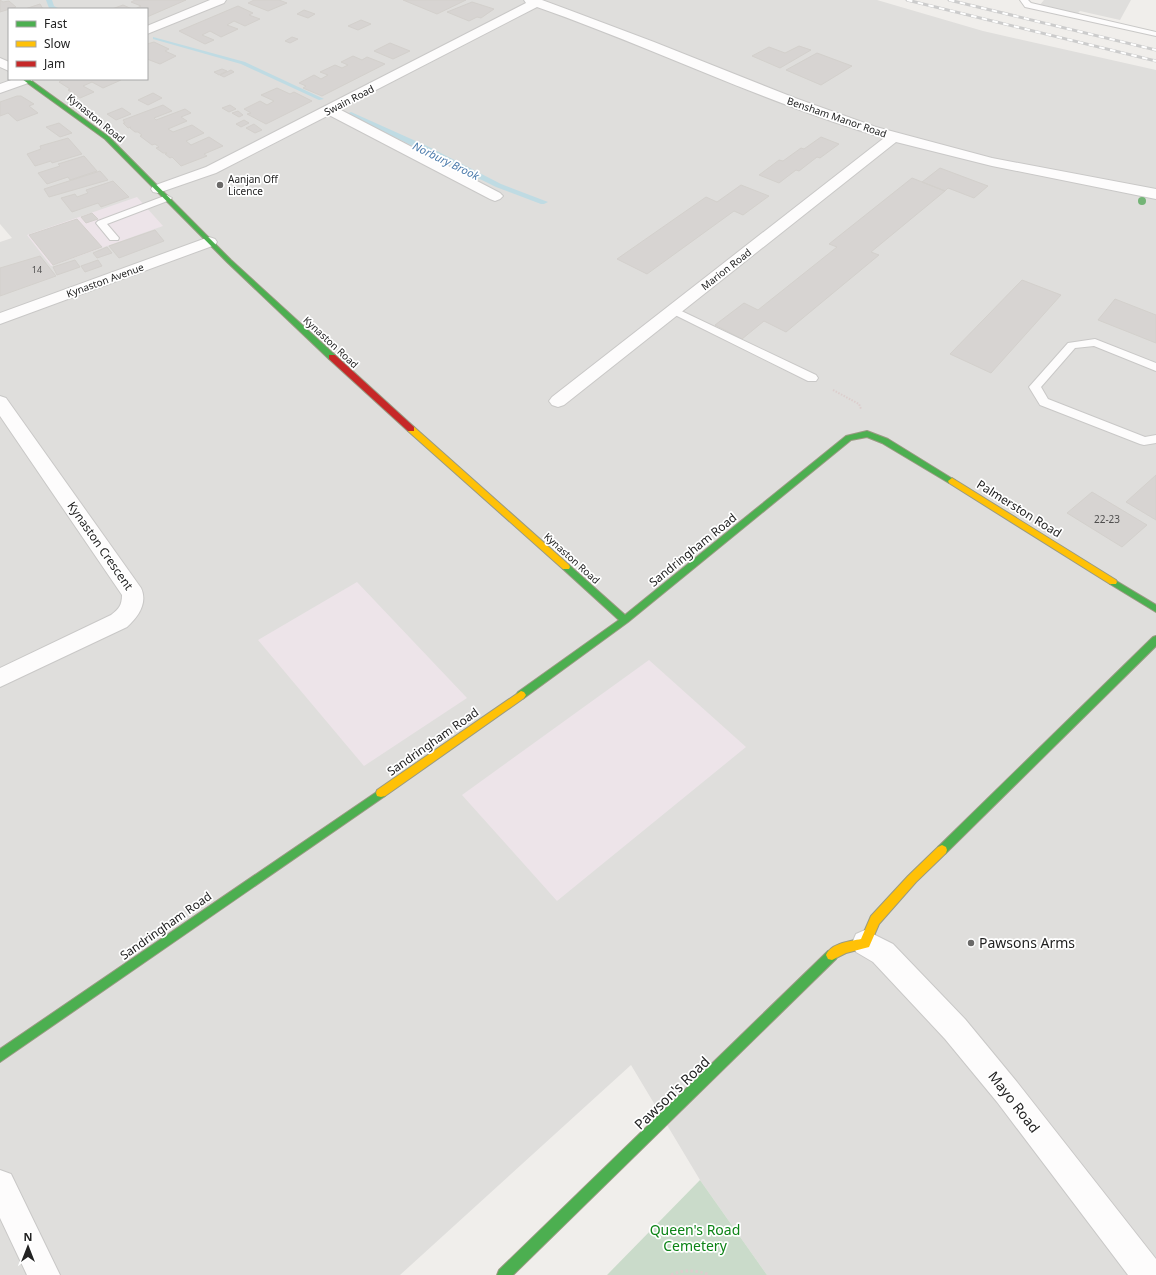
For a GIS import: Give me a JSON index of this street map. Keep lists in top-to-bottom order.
{
  "streets": {
    "street": [
      "Swain Road",
      "Bensham Manor Road",
      "Kynaston Road",
      "Marion Road",
      "Kynaston Avenue",
      "Palmerston Road",
      "Kynaston Crescent",
      "Sandringham Road",
      "Pawson's Road",
      "Mayo Road"
    ]
  },
  "crossings": [
    ["Swain Road", "Bensham Manor Road"],
    ["Swain Road", "Kynaston Road"],
    ["Bensham Manor Road", "Marion Road"],
    ["Kynaston Road", "Kynaston Avenue"],
    ["Kynaston Road", "Sandringham Road"],
    ["Palmerston Road", "Sandringham Road"],
    ["Pawson's Road", "Mayo Road"]
  ],
  "water": ["Norbury Brook"],
  "parks": ["Queen's Road Cemetery"],
  "places": ["Aanjan Off Licence", "Pawsons Arms"],
  "house_numbers": ["14", "22-23"],
  "legend": ["Fast", "Slow", "Jam"],
  "north": "top"
}
